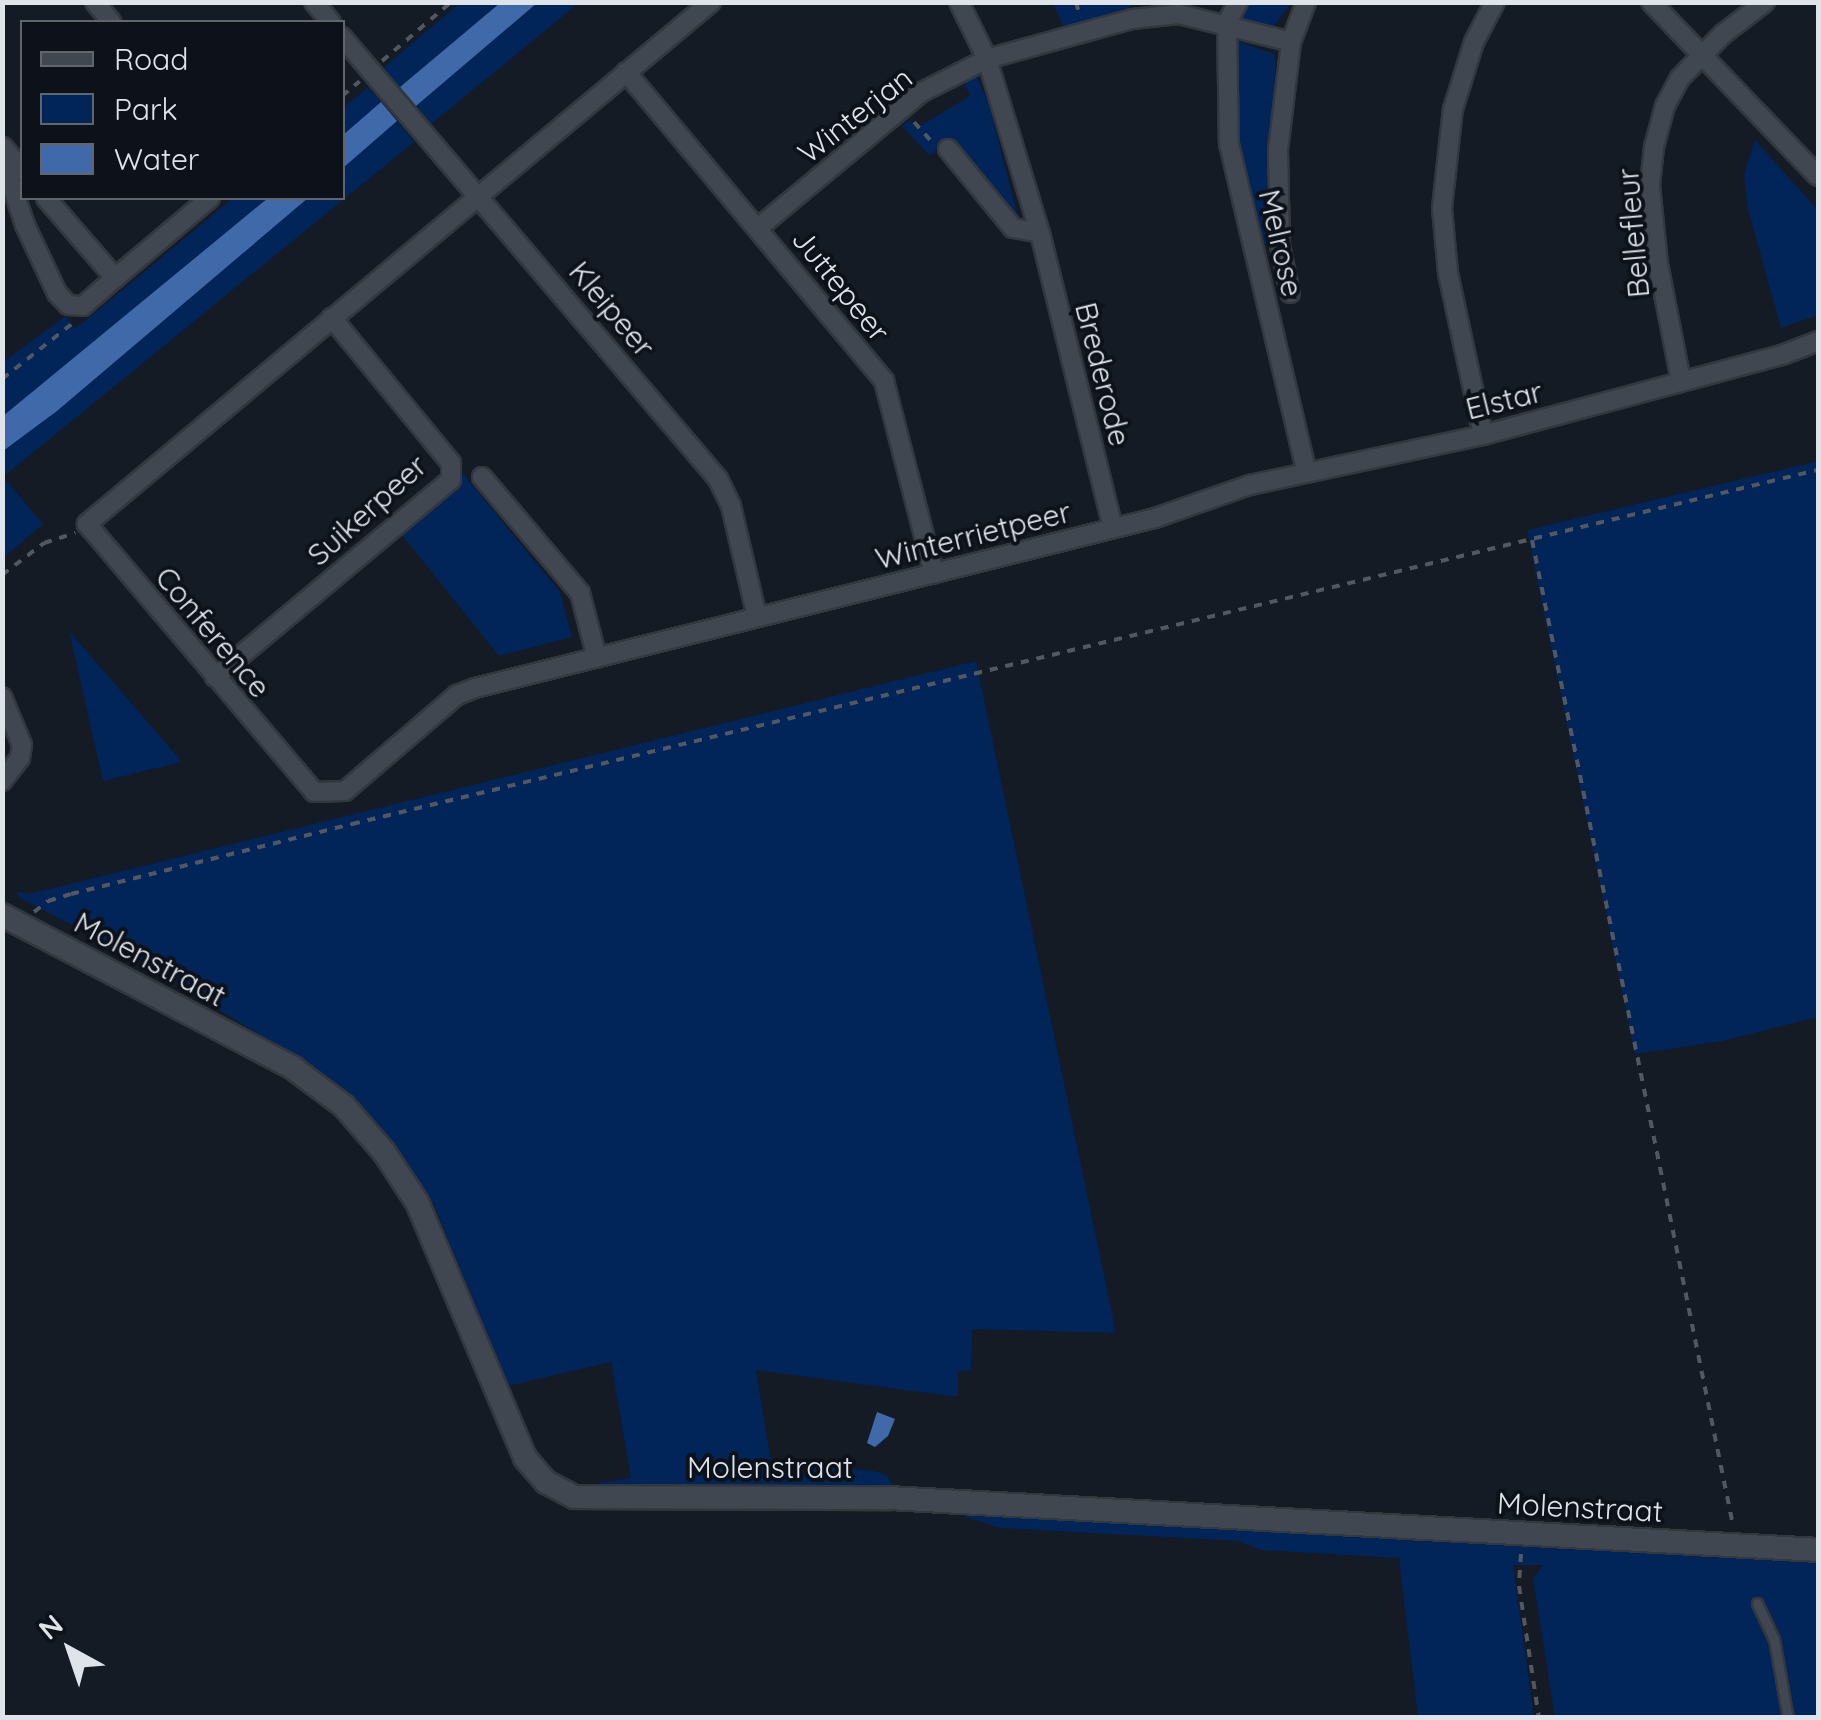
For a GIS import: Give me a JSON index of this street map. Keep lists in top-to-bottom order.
{
  "streets": {
    "street": [
      "Winterjan",
      "Bellefleur",
      "Melrose",
      "Juttepeer",
      "Kleipeer",
      "Brederode",
      "Elstar",
      "Suikerpeer",
      "Winterrietpeer",
      "Conference",
      "Molenstraat"
    ]
  },
  "crossings": [
    ["Winterjan", "Melrose"],
    ["Winterjan", "Juttepeer"],
    ["Winterjan", "Brederode"],
    ["Bellefleur", "Elstar"],
    ["Melrose", "Elstar"],
    ["Juttepeer", "Winterrietpeer"],
    ["Kleipeer", "Winterrietpeer"],
    ["Kleipeer", "Conference"],
    ["Brederode", "Winterrietpeer"],
    ["Elstar", "Winterrietpeer"],
    ["Suikerpeer", "Conference"],
    ["Winterrietpeer", "Conference"]
  ],
  "legend": ["Road", "Park", "Water"],
  "north": "top left"
}
